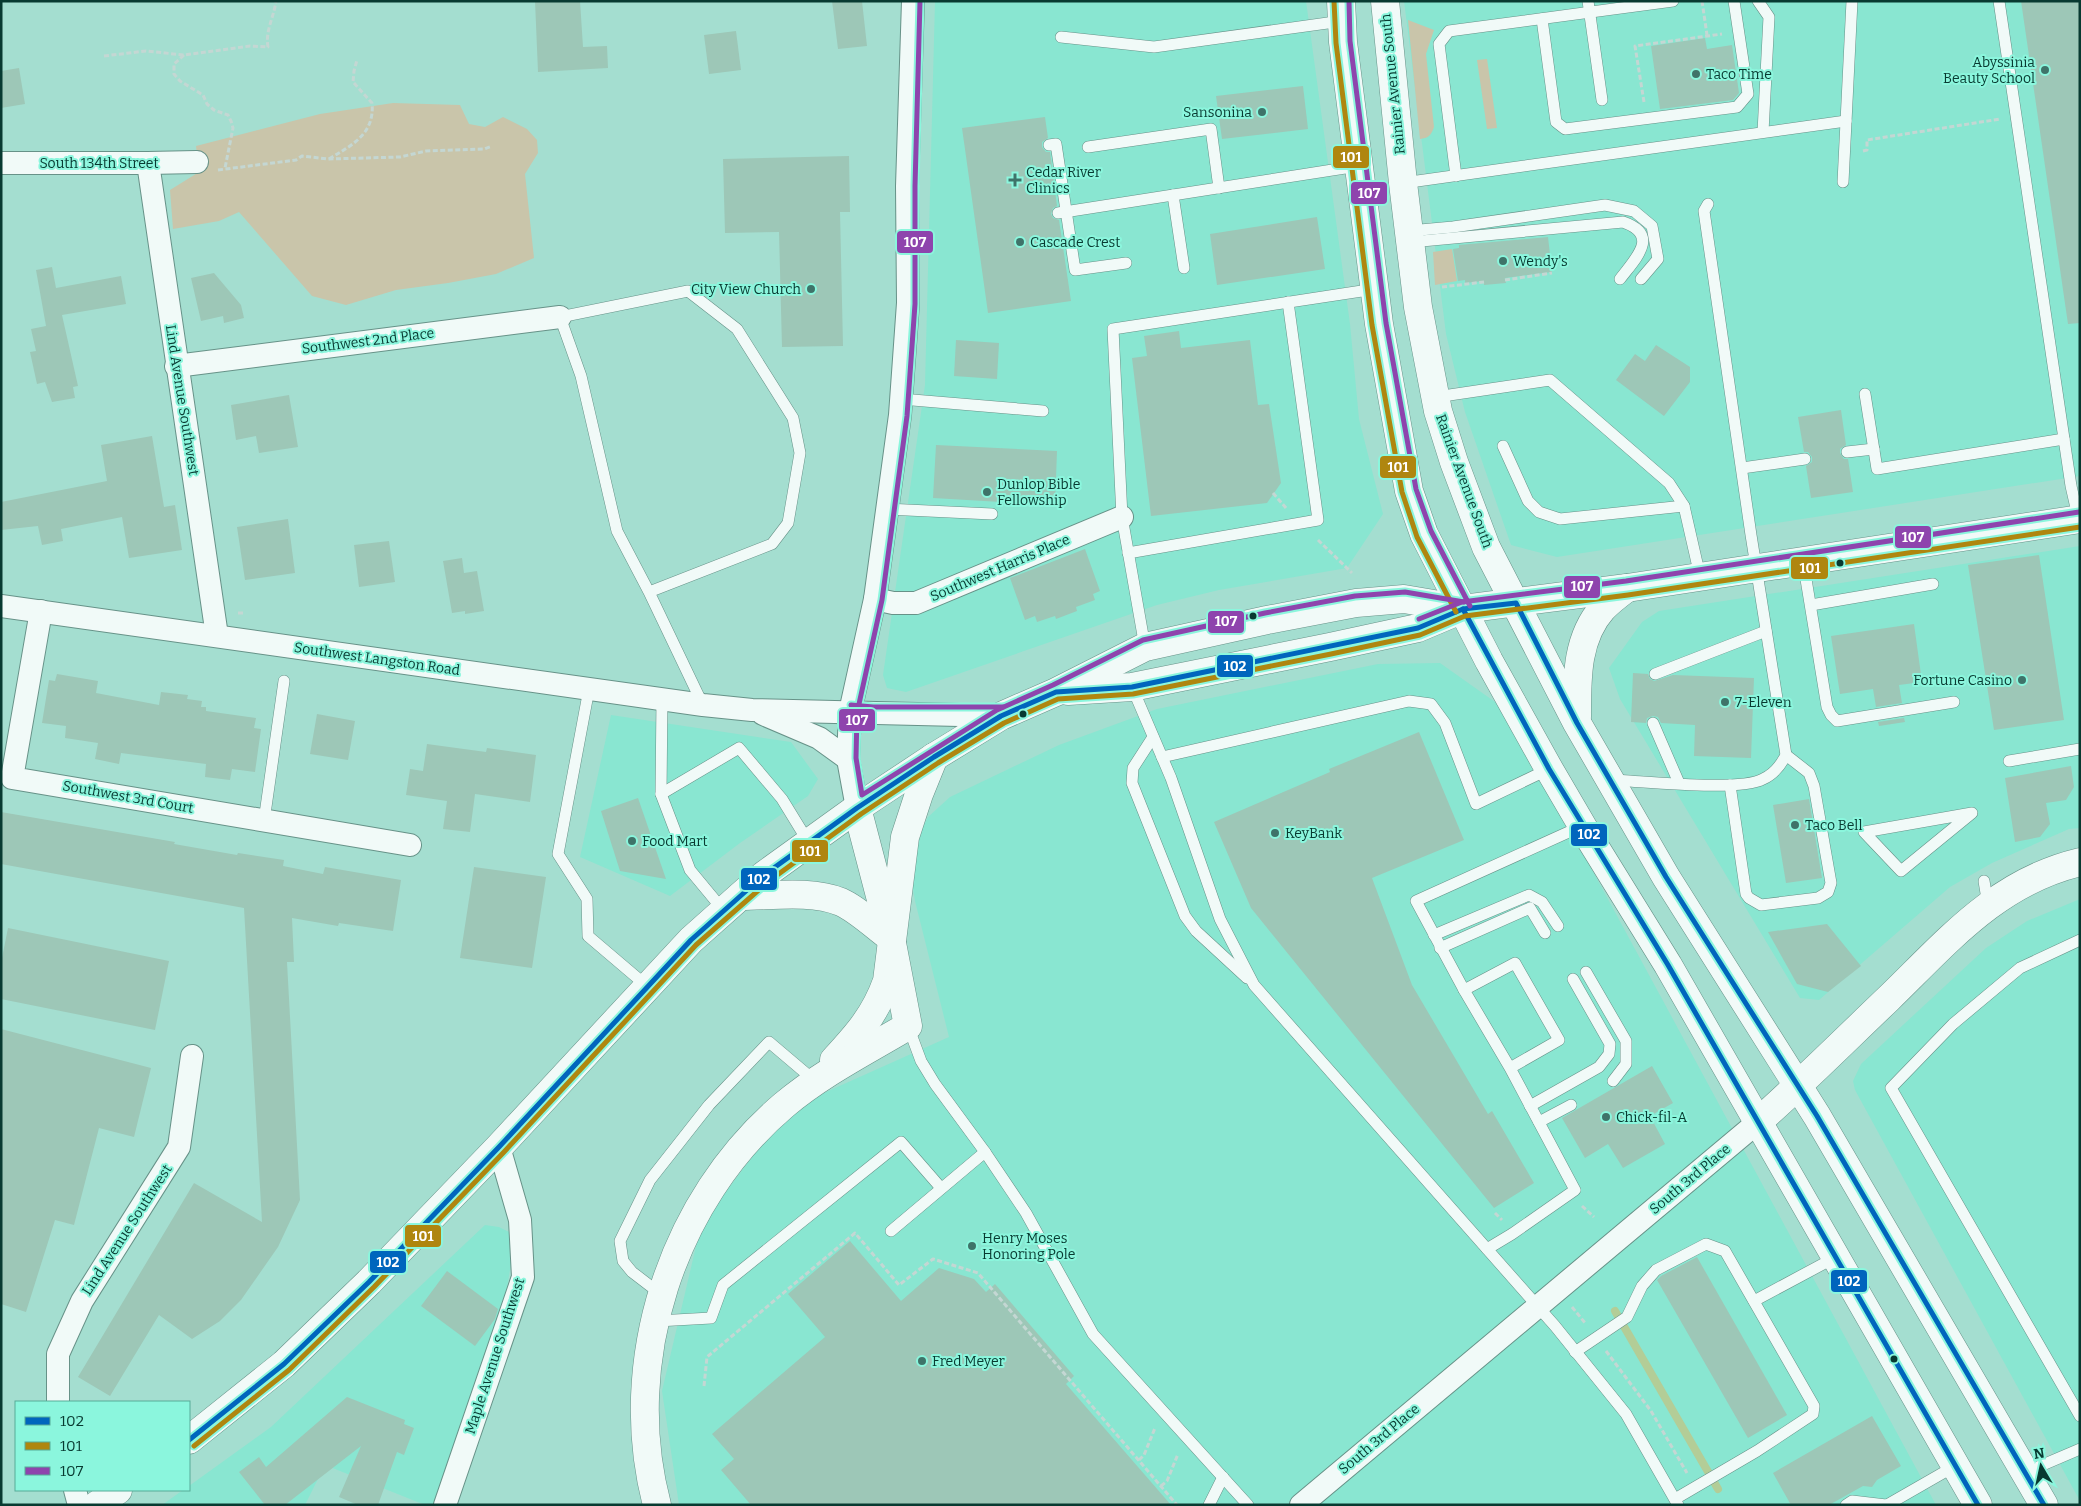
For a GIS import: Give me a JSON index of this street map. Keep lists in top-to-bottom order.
{
  "streets": {
    "main road": ["Rainier Avenue South", "South 3rd Place"],
    "street": [
      "South 134th Street",
      "Southwest 2nd Place",
      "Lind Avenue Southwest",
      "Southwest Harris Place",
      "Southwest Langston Road",
      "Southwest 3rd Court",
      "Maple Avenue Southwest"
    ]
  },
  "crossings": [
    ["Rainier Avenue South", "South 3rd Place"],
    ["South 134th Street", "Lind Avenue Southwest"],
    ["Southwest 2nd Place", "Lind Avenue Southwest"],
    ["Lind Avenue Southwest", "Southwest Langston Road"],
    ["Southwest Langston Road", "Southwest 3rd Court"]
  ],
  "places": {
    "other": [
      "Abyssinia Beauty School",
      "Taco Time",
      "Sansonina",
      "Cascade Crest",
      "Wendy's",
      "City View Church",
      "Dunlop Bible Fellowship",
      "Fortune Casino",
      "7-Eleven",
      "Taco Bell",
      "KeyBank",
      "Food Mart",
      "Chick-fil-A",
      "Henry Moses Honoring Pole",
      "Fred Meyer"
    ],
    "health": ["Cedar River Clinics"]
  },
  "lines": ["transit line 101", "transit line 107", "transit line 102"],
  "legend": ["102", "101", "107"],
  "north": "top"
}
